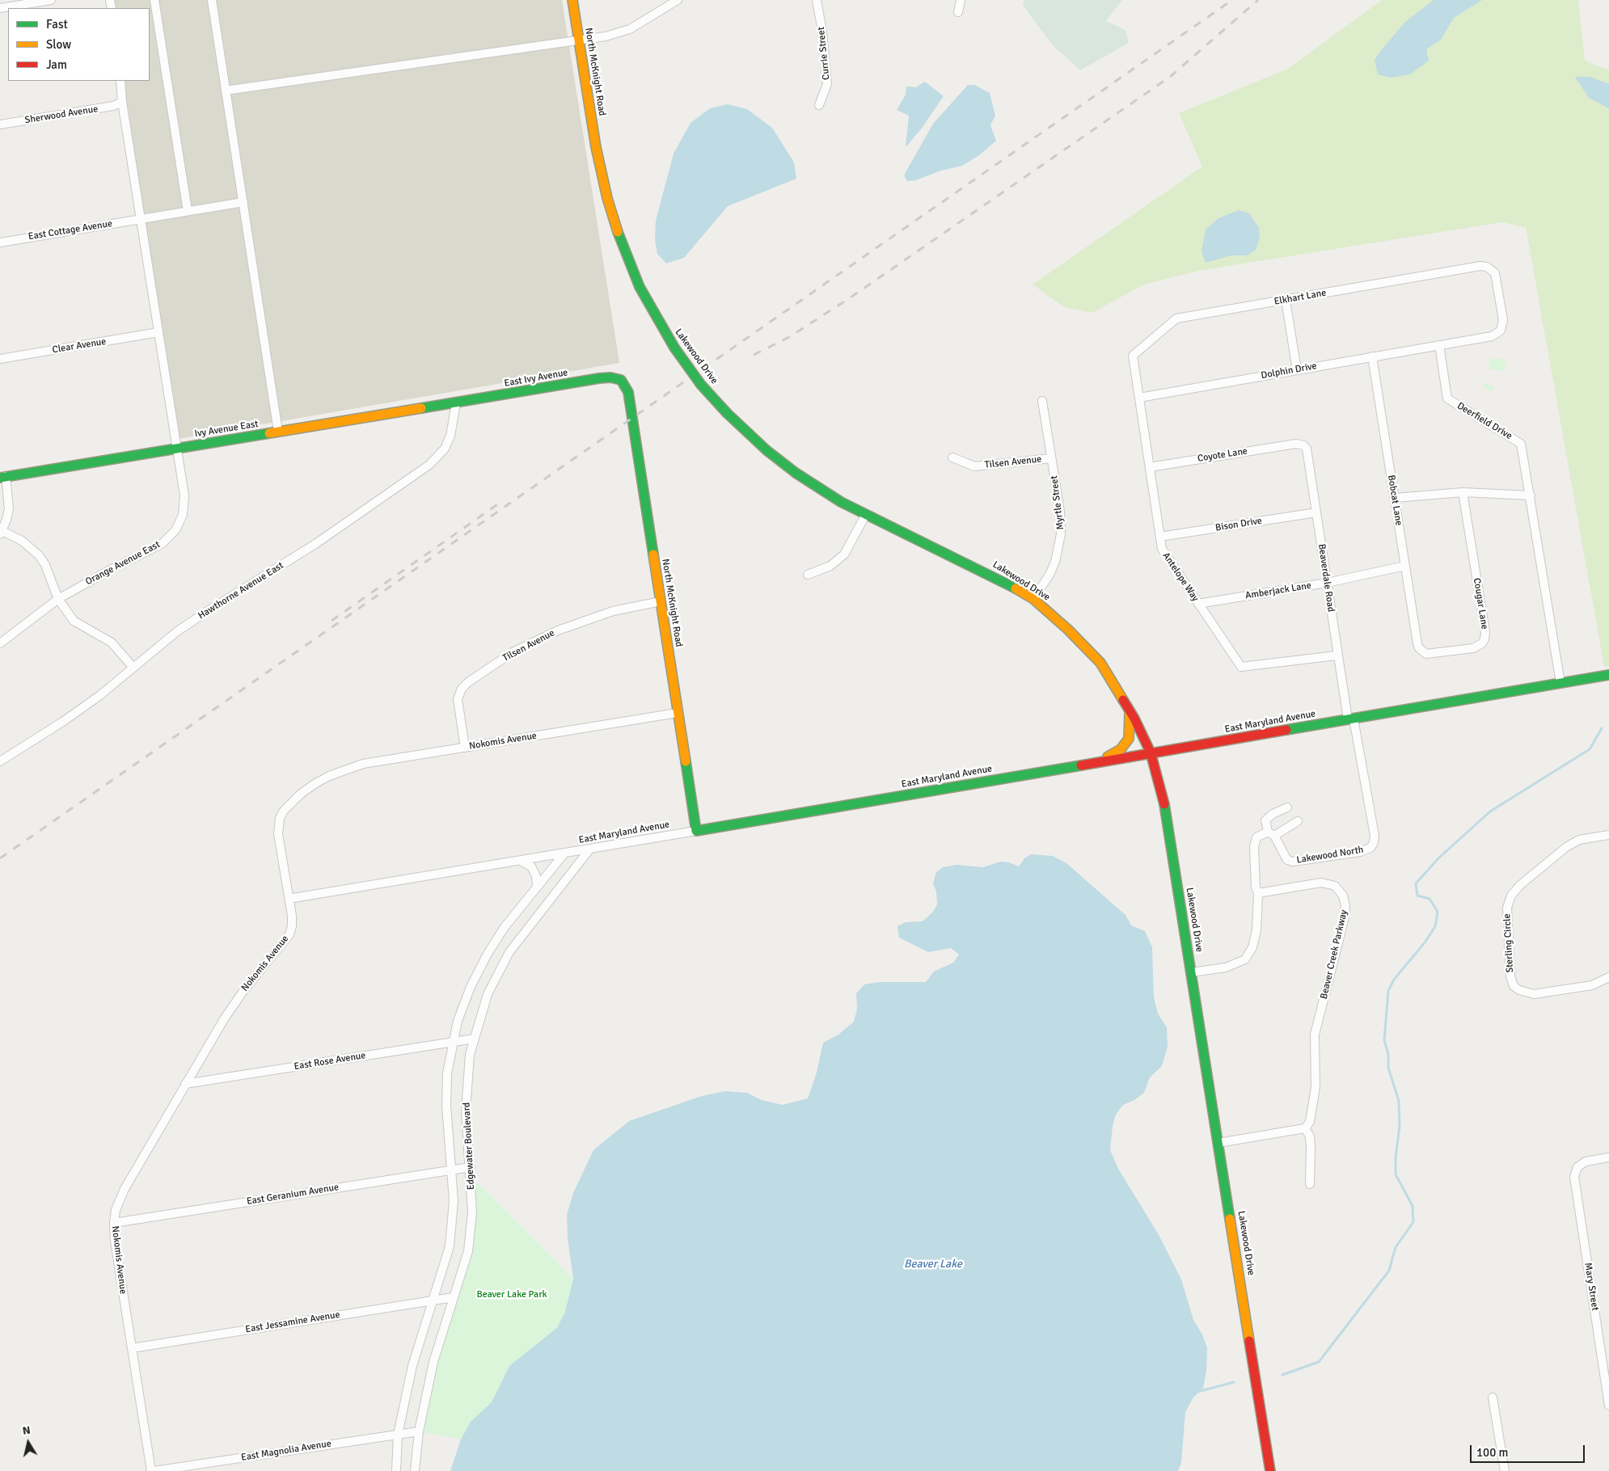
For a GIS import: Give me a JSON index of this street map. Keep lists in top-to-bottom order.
{
  "streets": {
    "street": [
      "Currie Street",
      "North McKnight Road",
      "Sherwood Avenue",
      "East Cottage Avenue",
      "Elkhart Lane",
      "Clear Avenue",
      "Lakewood Drive",
      "Dolphin Drive",
      "East Ivy Avenue",
      "Deerfield Drive",
      "Ivy Avenue East",
      "Coyote Lane",
      "Tilsen Avenue",
      "Bobcat Lane",
      "Myrtle Street",
      "Bison Drive",
      "Orange Avenue East",
      "Antelope Way",
      "Beaverdale Road",
      "Hawthorne Avenue East",
      "Amberjack Lane",
      "Cougar Lane",
      "East Maryland Avenue",
      "Nokomis Avenue",
      "Lakewood North",
      "Sterling Circle",
      "Beaver Creek Parkway",
      "East Rose Avenue",
      "Edgewater Boulevard",
      "East Geranium Avenue",
      "Mary Street",
      "East Jessamine Avenue",
      "East Magnolia Avenue"
    ]
  },
  "crossings": [
    ["North McKnight Road", "Lakewood Drive"],
    ["North McKnight Road", "East Ivy Avenue"],
    ["North McKnight Road", "Tilsen Avenue"],
    ["North McKnight Road", "East Maryland Avenue"],
    ["North McKnight Road", "Nokomis Avenue"],
    ["Sherwood Avenue", "Orange Avenue East"],
    ["East Cottage Avenue", "Orange Avenue East"],
    ["Elkhart Lane", "Dolphin Drive"],
    ["Elkhart Lane", "Deerfield Drive"],
    ["Elkhart Lane", "Antelope Way"],
    ["Clear Avenue", "Orange Avenue East"],
    ["Lakewood Drive", "Myrtle Street"],
    ["Lakewood Drive", "East Maryland Avenue"],
    ["Dolphin Drive", "Deerfield Drive"],
    ["Dolphin Drive", "Bobcat Lane"],
    ["Dolphin Drive", "Antelope Way"],
    ["East Ivy Avenue", "Ivy Avenue East"],
    ["East Ivy Avenue", "Hawthorne Avenue East"],
    ["Deerfield Drive", "East Maryland Avenue"],
    ["Ivy Avenue East", "Orange Avenue East"],
    ["Ivy Avenue East", "Hawthorne Avenue East"],
    ["Coyote Lane", "Antelope Way"],
    ["Coyote Lane", "Beaverdale Road"],
    ["Tilsen Avenue", "Myrtle Street"],
    ["Tilsen Avenue", "Nokomis Avenue"],
    ["Bobcat Lane", "Amberjack Lane"],
    ["Bobcat Lane", "Cougar Lane"],
    ["Bison Drive", "Antelope Way"],
    ["Bison Drive", "Beaverdale Road"],
    ["Antelope Way", "Beaverdale Road"],
    ["Antelope Way", "Amberjack Lane"],
    ["Beaverdale Road", "Amberjack Lane"],
    ["Beaverdale Road", "East Maryland Avenue"],
    ["Beaverdale Road", "Lakewood North"],
    ["East Maryland Avenue", "Nokomis Avenue"],
    ["East Maryland Avenue", "Lakewood North"],
    ["East Maryland Avenue", "Edgewater Boulevard"],
    ["Nokomis Avenue", "East Rose Avenue"],
    ["Nokomis Avenue", "East Geranium Avenue"],
    ["Nokomis Avenue", "East Jessamine Avenue"],
    ["Nokomis Avenue", "East Magnolia Avenue"],
    ["East Rose Avenue", "Edgewater Boulevard"],
    ["Edgewater Boulevard", "East Geranium Avenue"],
    ["Edgewater Boulevard", "East Jessamine Avenue"],
    ["Edgewater Boulevard", "East Magnolia Avenue"]
  ],
  "water": ["Beaver Lake"],
  "parks": ["Beaver Lake Park"],
  "legend": ["Fast", "Slow", "Jam"],
  "scale_bar": "100 m",
  "north": "top"
}
